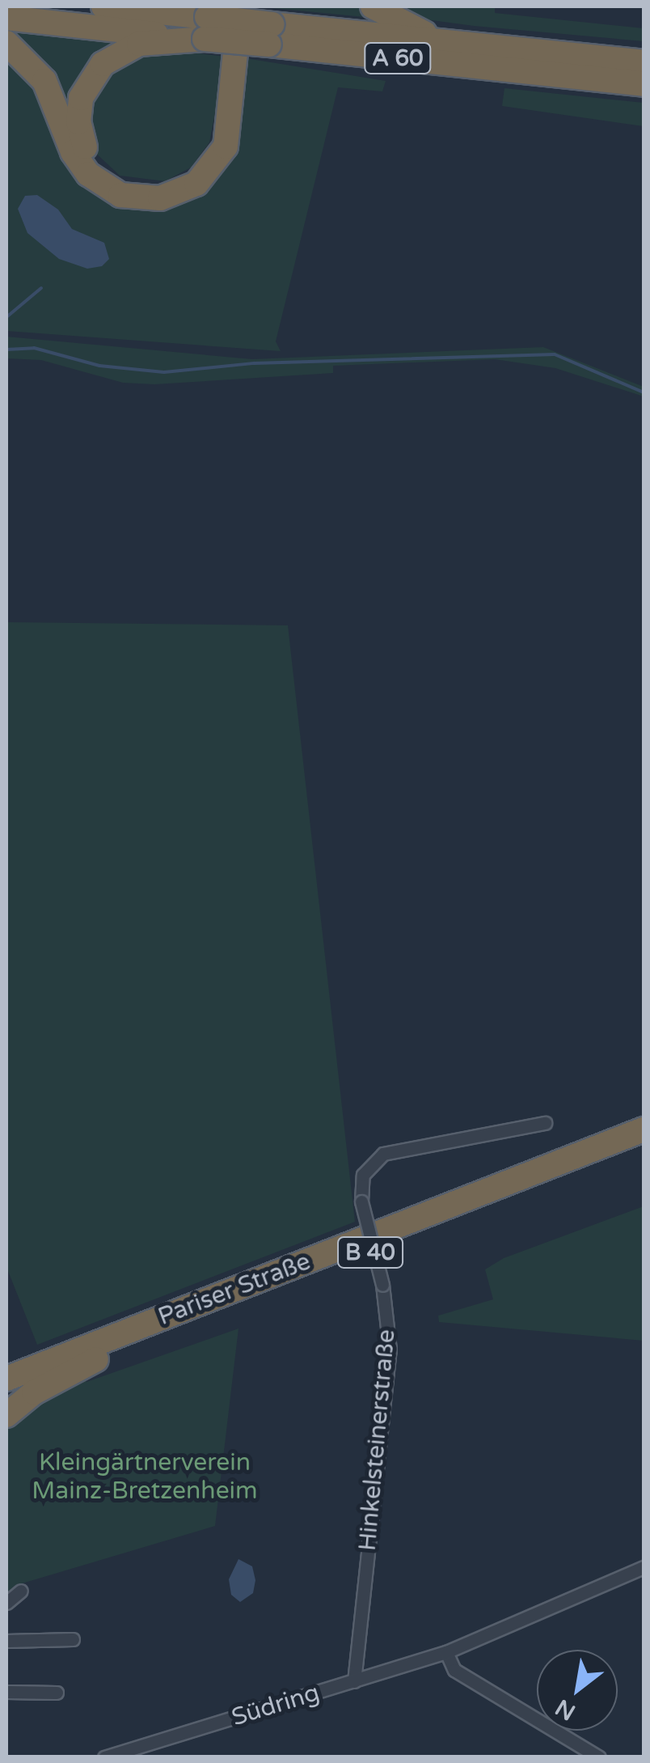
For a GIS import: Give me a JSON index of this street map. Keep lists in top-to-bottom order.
{
  "streets": {
    "highway": ["A 60", "B 40", "Pariser Straße"],
    "street": ["Hinkelsteinerstraße", "Südring"]
  },
  "crossings": [
    ["B 40", "Pariser Straße"],
    ["Hinkelsteinerstraße", "Südring"]
  ],
  "parks": ["Kleingärtnerverein Mainz-Bretzenheim"],
  "north": "bottom left"
}
